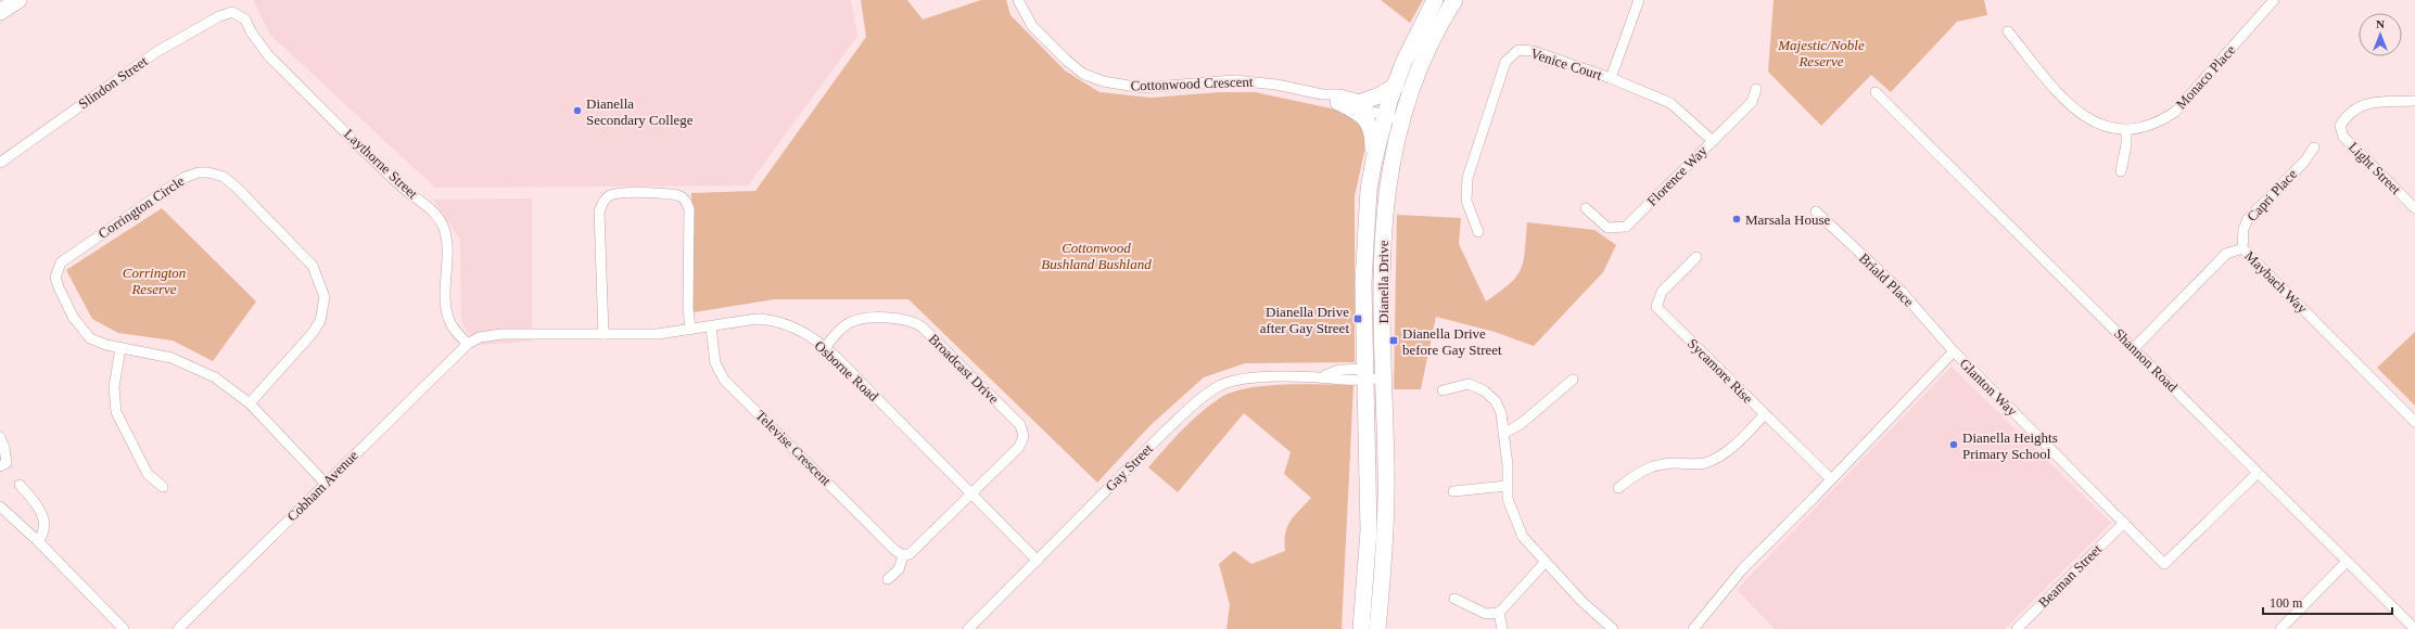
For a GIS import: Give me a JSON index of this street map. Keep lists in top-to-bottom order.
{
  "streets": {
    "main road": ["Dianella Drive"],
    "street": [
      "Venice Court",
      "Monaco Place",
      "Slindon Street",
      "Cottonwood Crescent",
      "Laythorne Street",
      "Light Street",
      "Florence Way",
      "Capri Place",
      "Corrington Circle",
      "Briald Place",
      "Maybach Way",
      "Shannon Road",
      "Broadcast Drive",
      "Osborne Road",
      "Sycamore Rise",
      "Glanton Way",
      "Televise Crescent",
      "Gay Street",
      "Cobham Avenue",
      "Beaman Street"
    ]
  },
  "crossings": [
    ["Venice Court", "Florence Way"],
    ["Slindon Street", "Laythorne Street"],
    ["Cottonwood Crescent", "Dianella Drive"],
    ["Laythorne Street", "Osborne Road"],
    ["Laythorne Street", "Cobham Avenue"],
    ["Capri Place", "Maybach Way"],
    ["Corrington Circle", "Cobham Avenue"],
    ["Briald Place", "Glanton Way"],
    ["Dianella Drive", "Gay Street"],
    ["Maybach Way", "Shannon Road"],
    ["Shannon Road", "Glanton Way"],
    ["Broadcast Drive", "Osborne Road"],
    ["Osborne Road", "Televise Crescent"],
    ["Osborne Road", "Gay Street"],
    ["Osborne Road", "Cobham Avenue"],
    ["Sycamore Rise", "Glanton Way"],
    ["Glanton Way", "Beaman Street"]
  ],
  "parks": ["Majestic/Noble Reserve", "Cottonwood Bushland Bushland", "Corrington Reserve"],
  "places": {
    "other": ["Dianella Secondary College", "Marsala House", "Dianella Heights Primary School"],
    "transit": ["Dianella Drive after Gay Street", "Dianella Drive before Gay Street"]
  },
  "scale_bar": "100 m",
  "north": "top"
}
